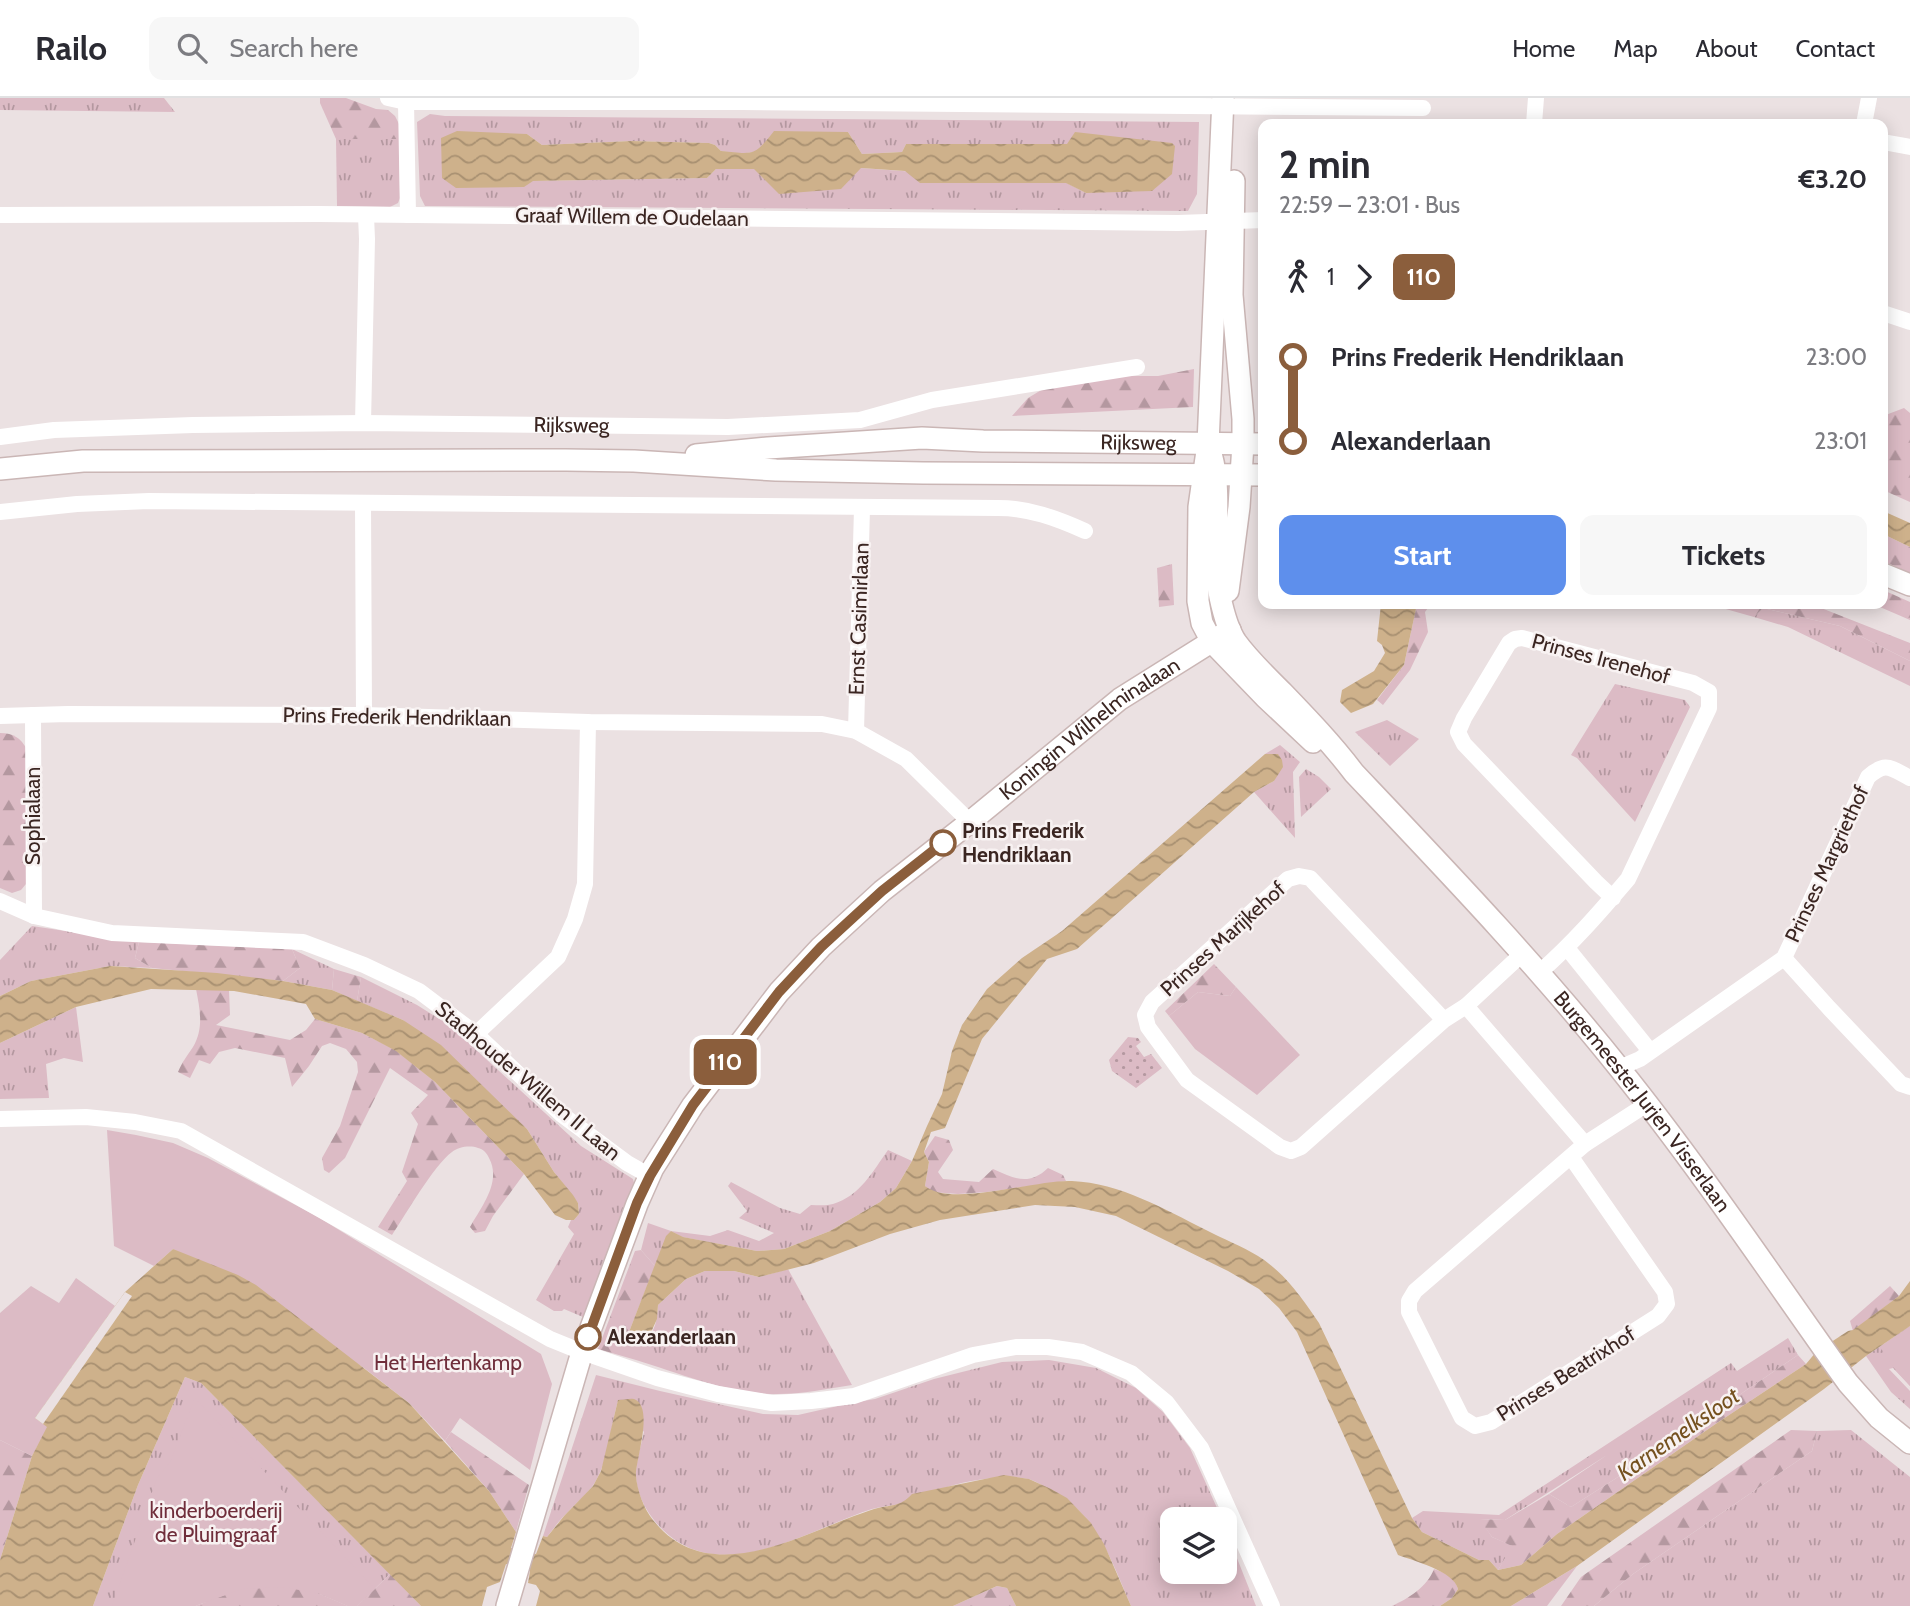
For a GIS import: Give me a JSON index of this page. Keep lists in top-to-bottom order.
{
  "streets": {
    "street": [
      "Graaf Willem de Oudelaan",
      "Rijksweg",
      "Ernst Casimirlaan",
      "Prinses Irenehof",
      "Prins Frederik Hendriklaan",
      "Koningin Wilhelminalaan",
      "Sophialaan",
      "Prinses Margriethof",
      "Prinses Marijkehof",
      "Stadhouder Willem II Laan",
      "Burgemeester Jurjen Visserlaan",
      "Prinses Beatrixhof"
    ]
  },
  "crossings": [
    ["Ernst Casimirlaan", "Prins Frederik Hendriklaan"],
    ["Prinses Irenehof", "Burgemeester Jurjen Visserlaan"],
    ["Prins Frederik Hendriklaan", "Koningin Wilhelminalaan"],
    ["Prins Frederik Hendriklaan", "Sophialaan"],
    ["Koningin Wilhelminalaan", "Stadhouder Willem II Laan"],
    ["Koningin Wilhelminalaan", "Burgemeester Jurjen Visserlaan"],
    ["Sophialaan", "Stadhouder Willem II Laan"],
    ["Prinses Margriethof", "Burgemeester Jurjen Visserlaan"],
    ["Prinses Marijkehof", "Burgemeester Jurjen Visserlaan"],
    ["Burgemeester Jurjen Visserlaan", "Prinses Beatrixhof"]
  ],
  "water": ["Karnemelksloot"],
  "parks": ["Het Hertenkamp", "kinderboerderij de Pluimgraaf"],
  "places": ["Prins Frederik Hendriklaan", "Alexanderlaan"],
  "lines": ["bus line 110"],
  "page": {
    "header": "Railo",
    "search": "Search here",
    "nav": [
      "Home",
      "Map",
      "About",
      "Contact"
    ],
    "on_map": "110",
    "heading": ["2 min", "22:59 – 23:01 · Bus", "€3.20"],
    "legs": ["1", "110"],
    "list": [
      {
        "name": "Prins Frederik Hendriklaan",
        "value": "23:00"
      },
      {
        "name": "Alexanderlaan",
        "value": "23:01"
      }
    ],
    "buttons": ["Start", "Tickets"]
  }
}
